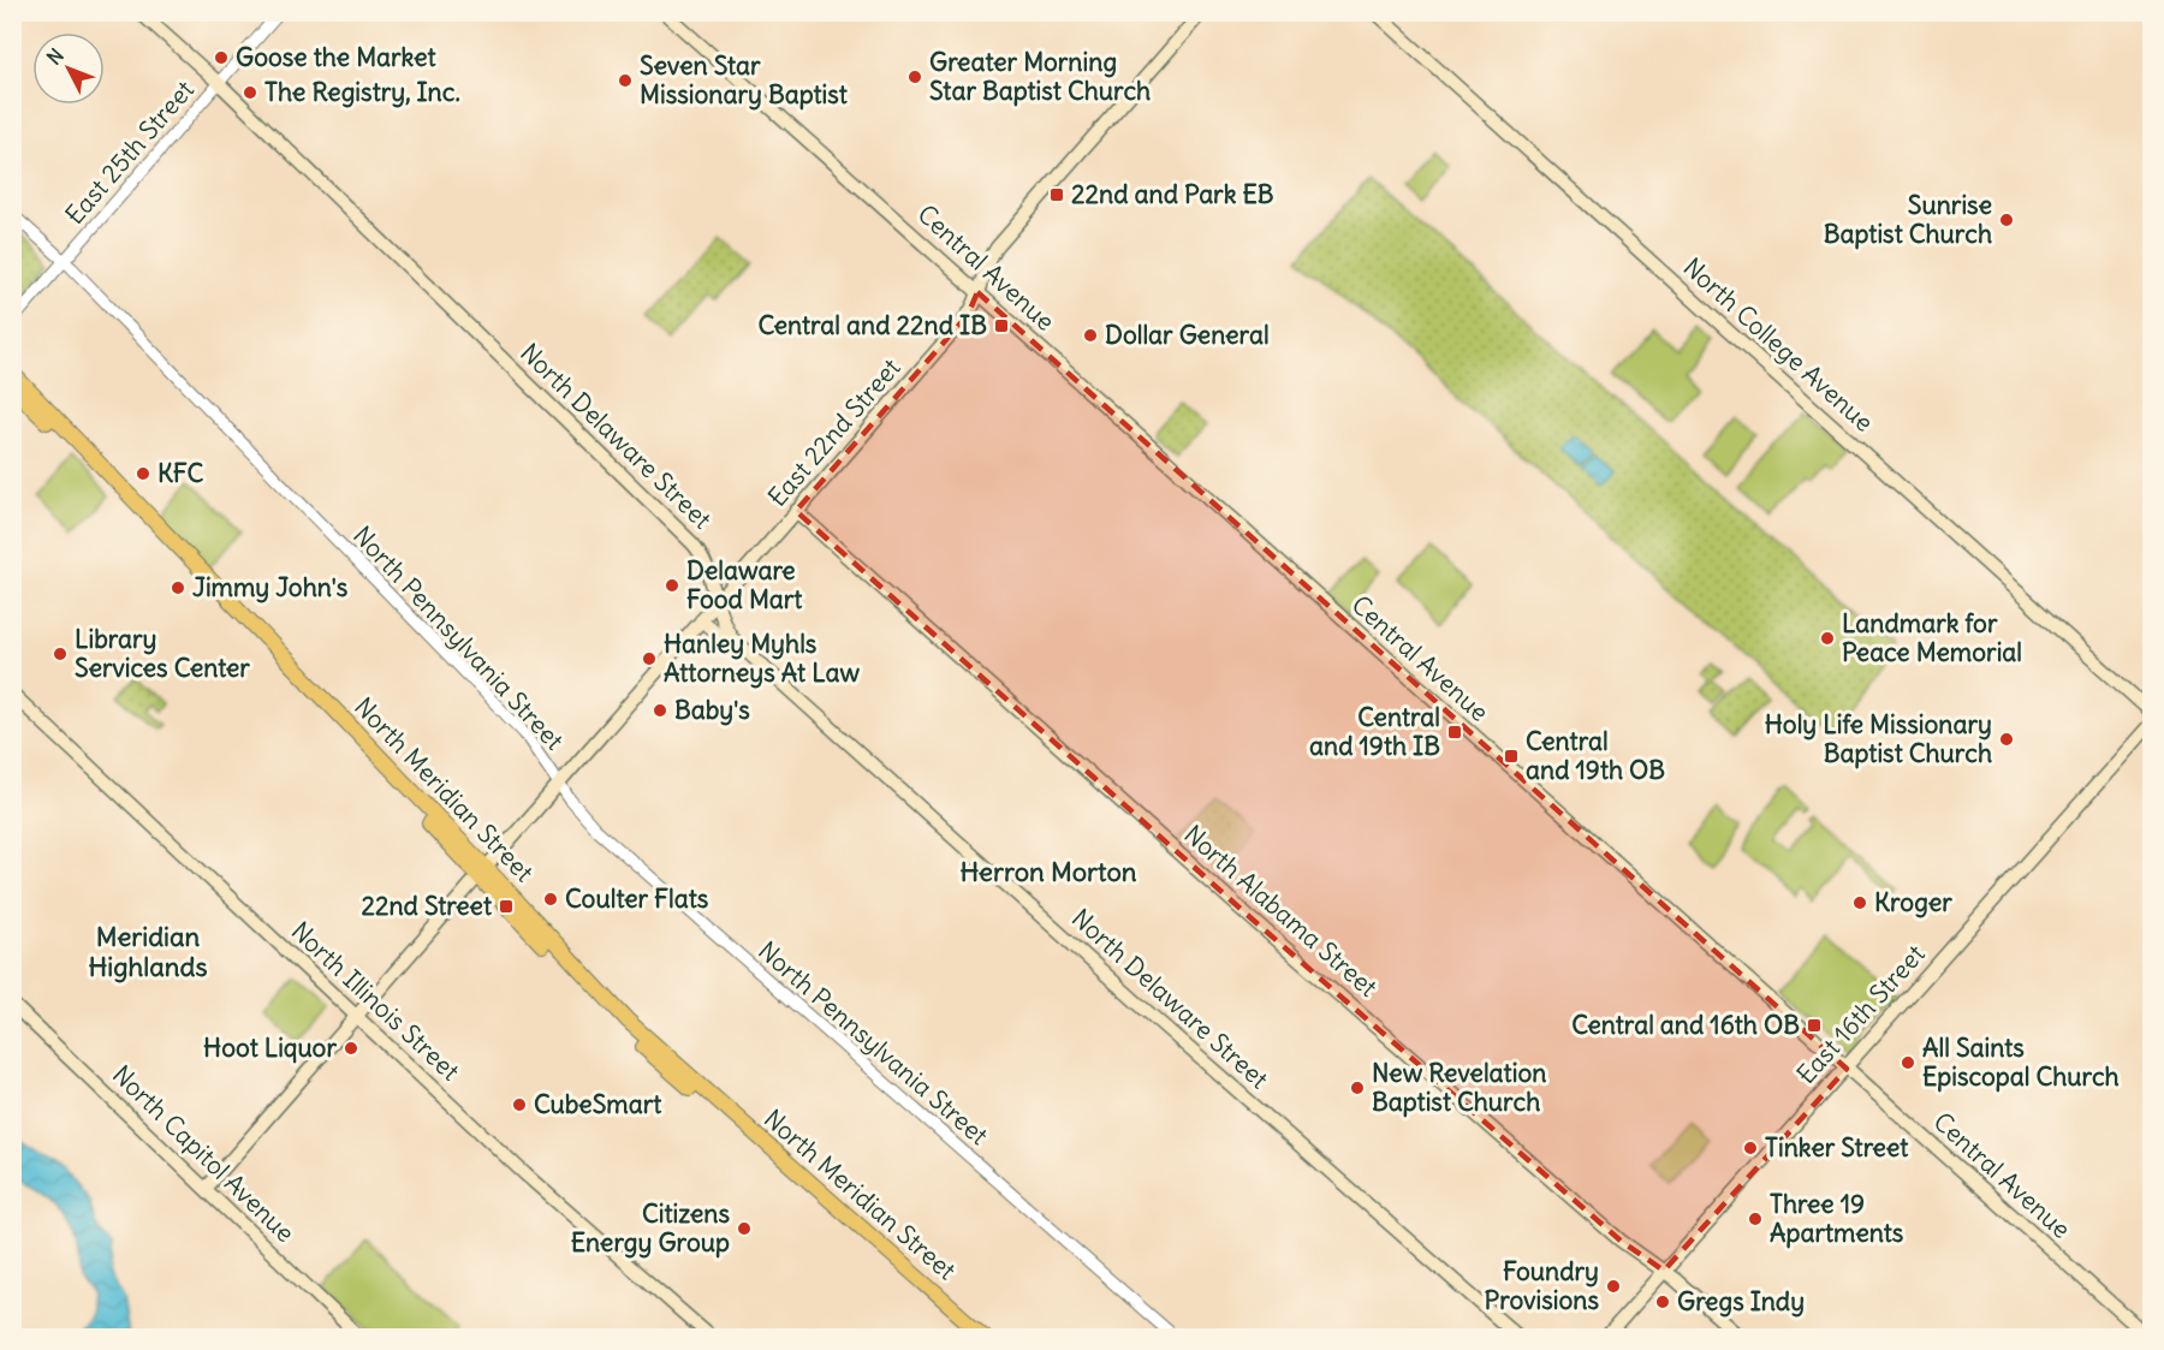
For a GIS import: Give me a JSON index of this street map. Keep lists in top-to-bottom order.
{
  "streets": {
    "main road": [
      "Central Avenue",
      "North College Avenue",
      "East 22nd Street",
      "North Delaware Street",
      "North Meridian Street",
      "North Alabama Street",
      "North Illinois Street",
      "East 16th Street",
      "North Capitol Avenue"
    ],
    "street": ["East 25th Street", "North Pennsylvania Street"]
  },
  "crossings": [
    ["East 25th Street", "North Delaware Street"],
    ["East 25th Street", "North Pennsylvania Street"],
    ["Central Avenue", "East 22nd Street"],
    ["Central Avenue", "East 16th Street"],
    ["East 22nd Street", "North Delaware Street"],
    ["East 22nd Street", "North Pennsylvania Street"],
    ["East 22nd Street", "North Meridian Street"],
    ["East 22nd Street", "North Alabama Street"],
    ["East 22nd Street", "North Illinois Street"],
    ["East 22nd Street", "North Capitol Avenue"],
    ["North Alabama Street", "East 16th Street"]
  ],
  "districts": ["Herron Morton", "Meridian Highlands"],
  "places": {
    "other": [
      "Goose the Market",
      "Greater Morning Star Baptist Church",
      "Seven Star Missionary Baptist",
      "The Registry, Inc.",
      "Sunrise Baptist Church",
      "Dollar General",
      "KFC",
      "Delaware Food Mart",
      "Jimmy John's",
      "Landmark for Peace Memorial",
      "Library Services Center",
      "Hanley Myhls Attorneys At Law",
      "Baby's",
      "Holy Life Missionary Baptist Church",
      "Coulter Flats",
      "Kroger",
      "Hoot Liquor",
      "All Saints Episcopal Church",
      "New Revelation Baptist Church",
      "CubeSmart",
      "Tinker Street",
      "Three 19 Apartments",
      "Citizens Energy Group",
      "Foundry Provisions",
      "Gregs Indy"
    ],
    "transit": [
      "22nd and Park EB",
      "Central and 22nd IB",
      "Central and 19th IB",
      "Central and 19th OB",
      "22nd Street",
      "Central and 16th OB"
    ]
  },
  "north": "top left"
}
